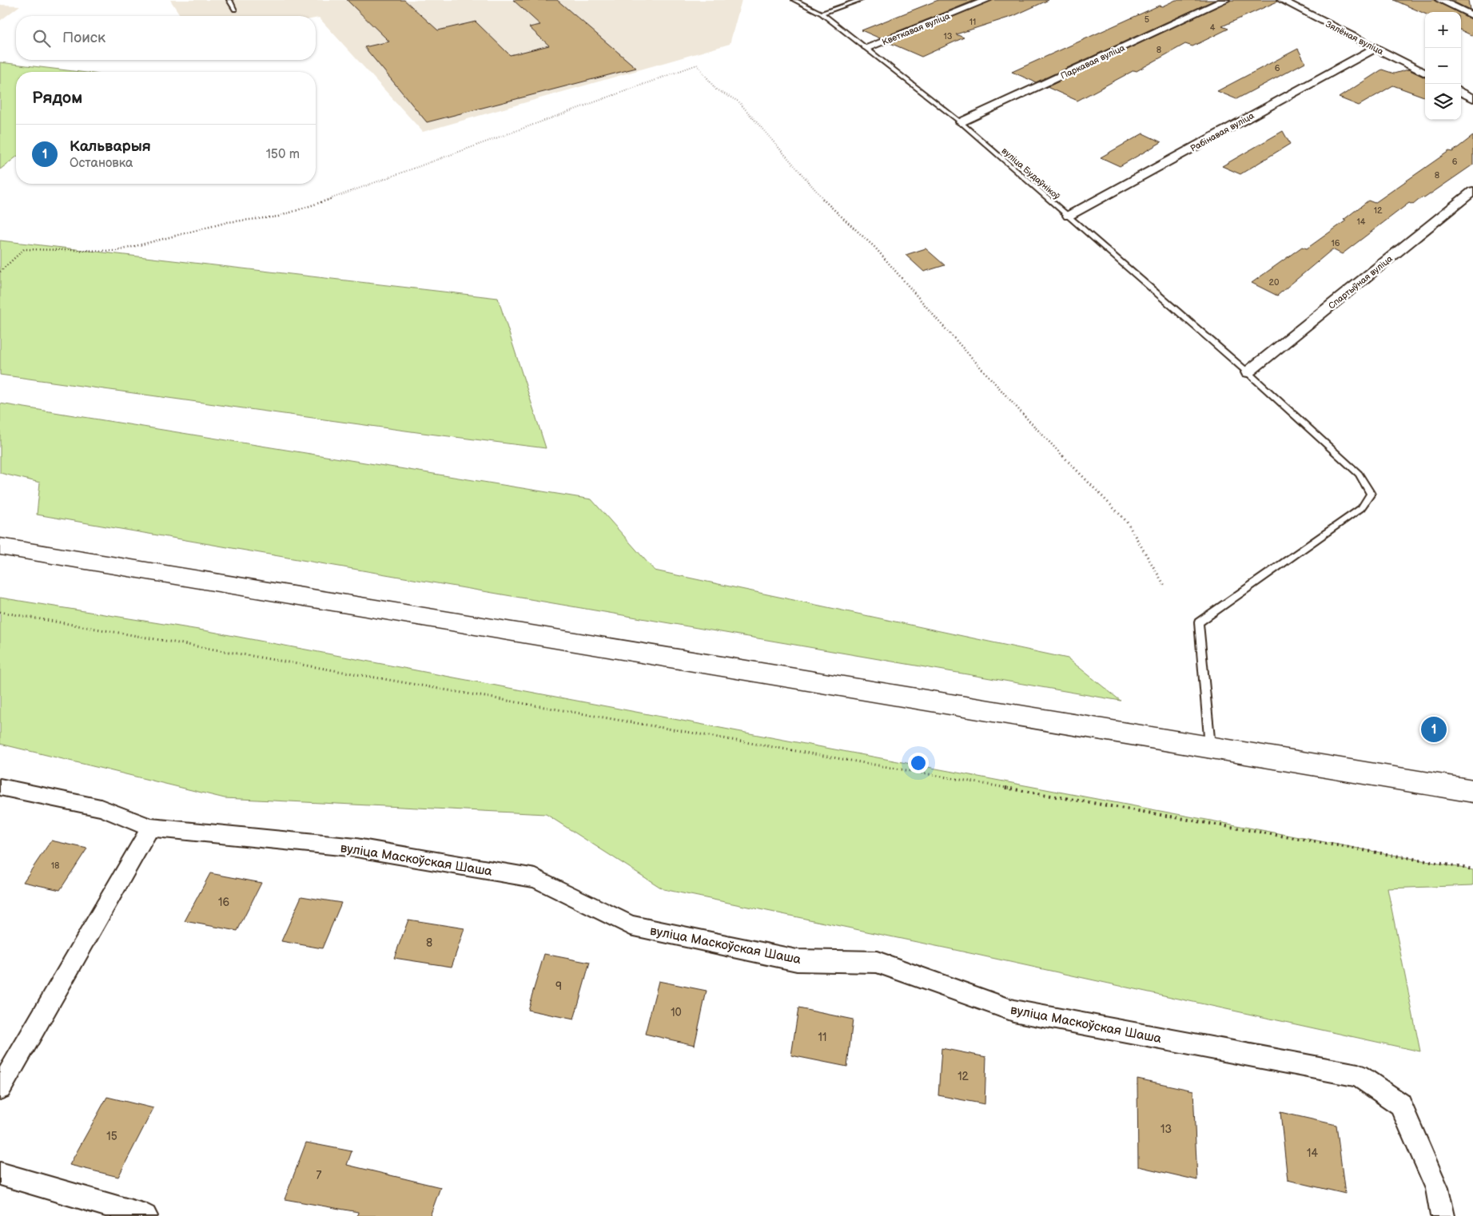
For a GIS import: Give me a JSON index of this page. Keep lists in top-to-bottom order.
{
  "streets": {
    "street": [
      "Кветкавая вуліца",
      "Зялёная вуліца",
      "Паркавая вуліца",
      "Рабінавая вуліца",
      "Спартыўная вуліца",
      "вуліца Маскоўская Шаша"
    ],
    "lane": ["вуліца Будаўнікоў"]
  },
  "crossings": [
    ["Кветкавая вуліца", "вуліца Будаўнікоў"],
    ["Зялёная вуліца", "Рабінавая вуліца"],
    ["Паркавая вуліца", "вуліца Будаўнікоў"],
    ["Рабінавая вуліца", "вуліца Будаўнікоў"],
    ["вуліца Будаўнікоў", "Спартыўная вуліца"]
  ],
  "house_numbers": [
    "5",
    "11",
    "4",
    "13",
    "8",
    "6",
    "6",
    "8",
    "12",
    "14",
    "16",
    "20",
    "18",
    "16",
    "8",
    "9",
    "10",
    "11",
    "12",
    "13",
    "15",
    "14",
    "7"
  ],
  "page": {
    "map_buttons": ["+", "−"],
    "search": "Поиск",
    "heading": "Рядом",
    "list": [
      {
        "mark": "1",
        "name": "Кальварыя",
        "note": "Остановка",
        "value": "150 m"
      }
    ],
    "pins": "1"
  }
}
